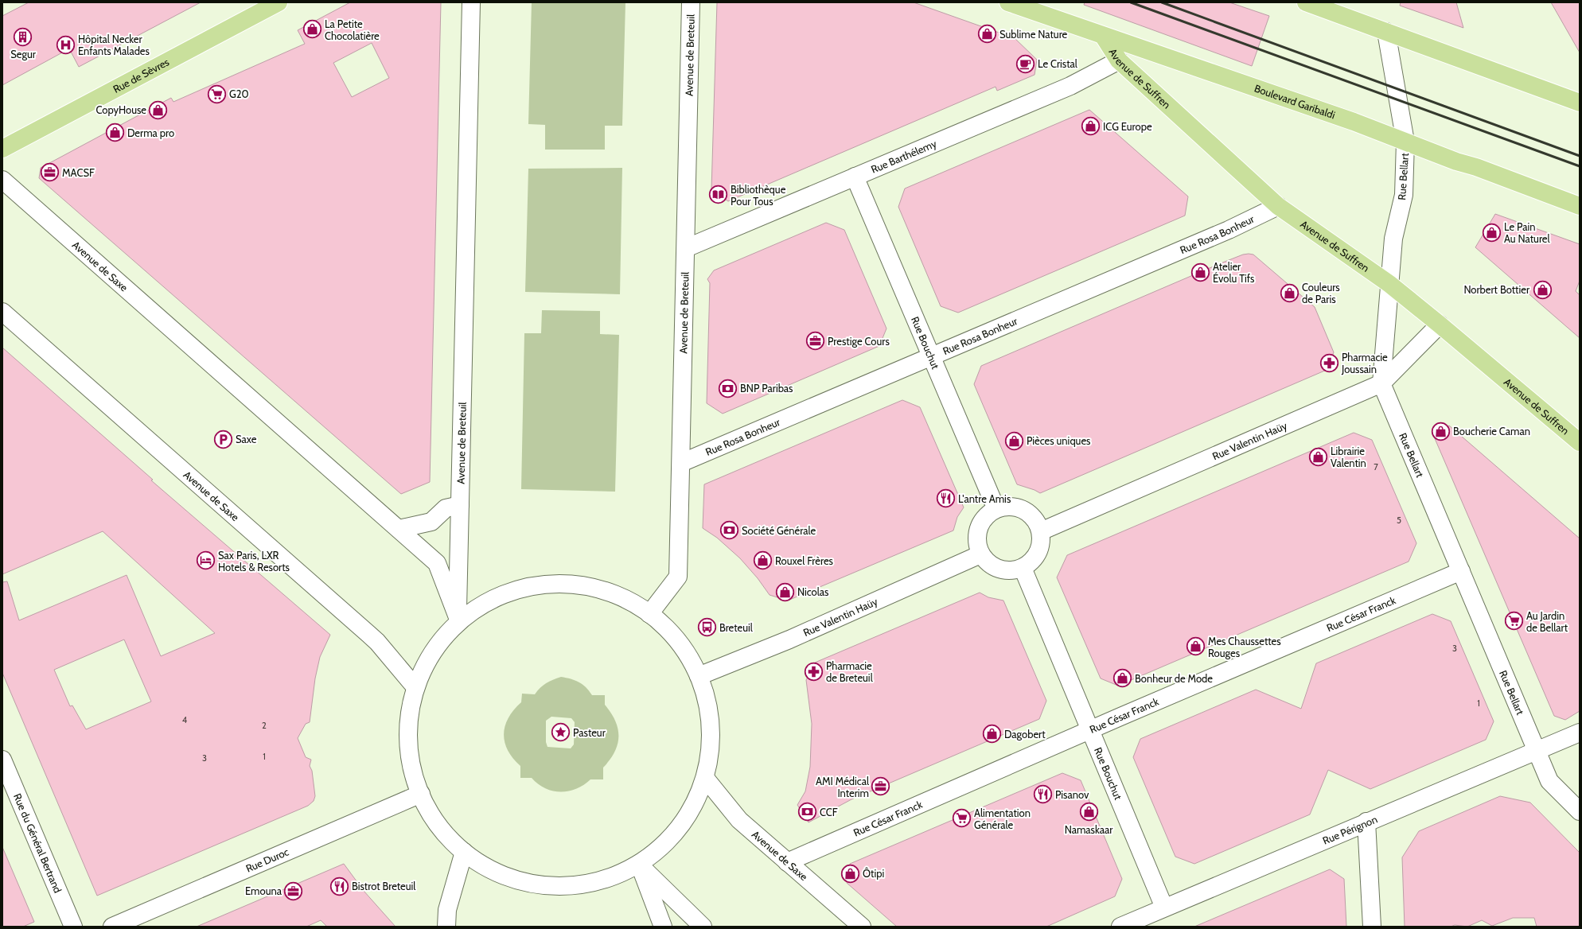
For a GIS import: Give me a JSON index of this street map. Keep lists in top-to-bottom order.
{
  "streets": {
    "main road": ["Rue de Sèvres", "Avenue de Suffren", "Boulevard Garibaldi"],
    "street": [
      "Avenue de Breteuil",
      "Rue Barthélemy",
      "Rue Bellart",
      "Rue Rosa Bonheur",
      "Avenue de Saxe",
      "Rue Bouchut",
      "Rue Valentin Haüy",
      "Rue César Franck",
      "Rue Pérignon",
      "Rue du Général Bertrand",
      "Rue Duroc"
    ]
  },
  "crossings": [
    ["Avenue de Breteuil", "Rue Barthélemy"],
    ["Avenue de Breteuil", "Rue Rosa Bonheur"],
    ["Avenue de Breteuil", "Avenue de Saxe"],
    ["Avenue de Suffren", "Boulevard Garibaldi"],
    ["Avenue de Suffren", "Rue Barthélemy"],
    ["Avenue de Suffren", "Rue Bellart"],
    ["Avenue de Suffren", "Rue Rosa Bonheur"],
    ["Avenue de Suffren", "Rue Valentin Haüy"],
    ["Boulevard Garibaldi", "Rue Bellart"],
    ["Rue Barthélemy", "Rue Bouchut"],
    ["Rue Bellart", "Rue Valentin Haüy"],
    ["Rue Bellart", "Rue César Franck"],
    ["Rue Bellart", "Rue Pérignon"],
    ["Rue Rosa Bonheur", "Rue Bouchut"],
    ["Avenue de Saxe", "Rue César Franck"],
    ["Rue Bouchut", "Rue Valentin Haüy"],
    ["Rue Bouchut", "Rue César Franck"],
    ["Rue Bouchut", "Rue Pérignon"]
  ],
  "places": {
    "shop": [
      "La Petite Chocolatière",
      "Sublime Nature",
      "CopyHouse",
      "ICG Europe",
      "Derma pro",
      "Le Pain Au Naturel",
      "Atelier Évolu Tifs",
      "Norbert Bottier",
      "Couleurs de Paris",
      "Boucherie Caman",
      "Pièces uniques",
      "Librairie Valentin",
      "Rouxel Frères",
      "Nicolas",
      "Mes Chaussettes Rouges",
      "Bonheur de Mode",
      "Dagobert",
      "Namaskaar",
      "Ôtipi"
    ],
    "building": ["Segur"],
    "hospital": ["Hôpital Necker Enfants Malades"],
    "cafe": ["Le Cristal"],
    "supermarket": ["G20", "Au Jardin de Bellart", "Alimentation Générale"],
    "office": [
      "MACSF",
      "Prestige Cours",
      "AMI Médical Interim",
      "Emouna"
    ],
    "library": ["Bibliothèque Pour Tous"],
    "pharmacy": ["Pharmacie Joussain", "Pharmacie de Breteuil"],
    "bank": ["BNP Paribas", "Société Générale", "CCF"],
    "parking": ["Saxe"],
    "restaurant": ["L'antre Amis", "Pisanov", "Bistrot Breteuil"],
    "hotel": ["Sax Paris, LXR Hotels & Resorts"],
    "bus stop": ["Breteuil"],
    "place": ["Pasteur"]
  },
  "house_numbers": [
    "7",
    "5",
    "3",
    "1",
    "4",
    "2",
    "1",
    "3"
  ]
}
